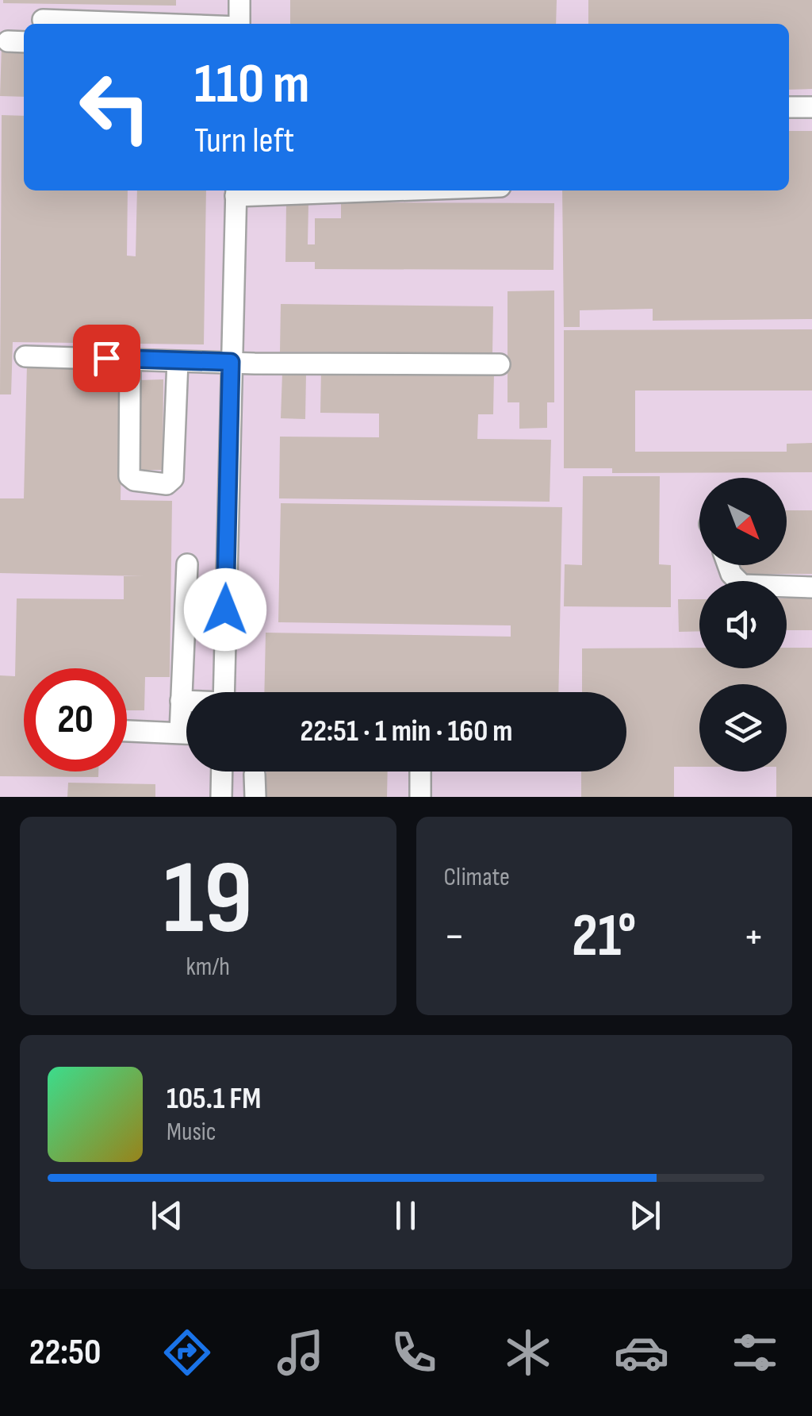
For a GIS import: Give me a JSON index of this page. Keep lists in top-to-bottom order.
{
  "north": "bottom right",
  "page": {
    "turn": ["110 m", "Turn left"],
    "limit": "20",
    "trip": "22:51 · 1 min · 160 m",
    "tile": [
      ["19", "km/h"],
      "Climate"
    ],
    "heat": ["−", "21°", "+"],
    "song": ["105.1 FM", "Music"],
    "tabs": "22:50"
  }
}
